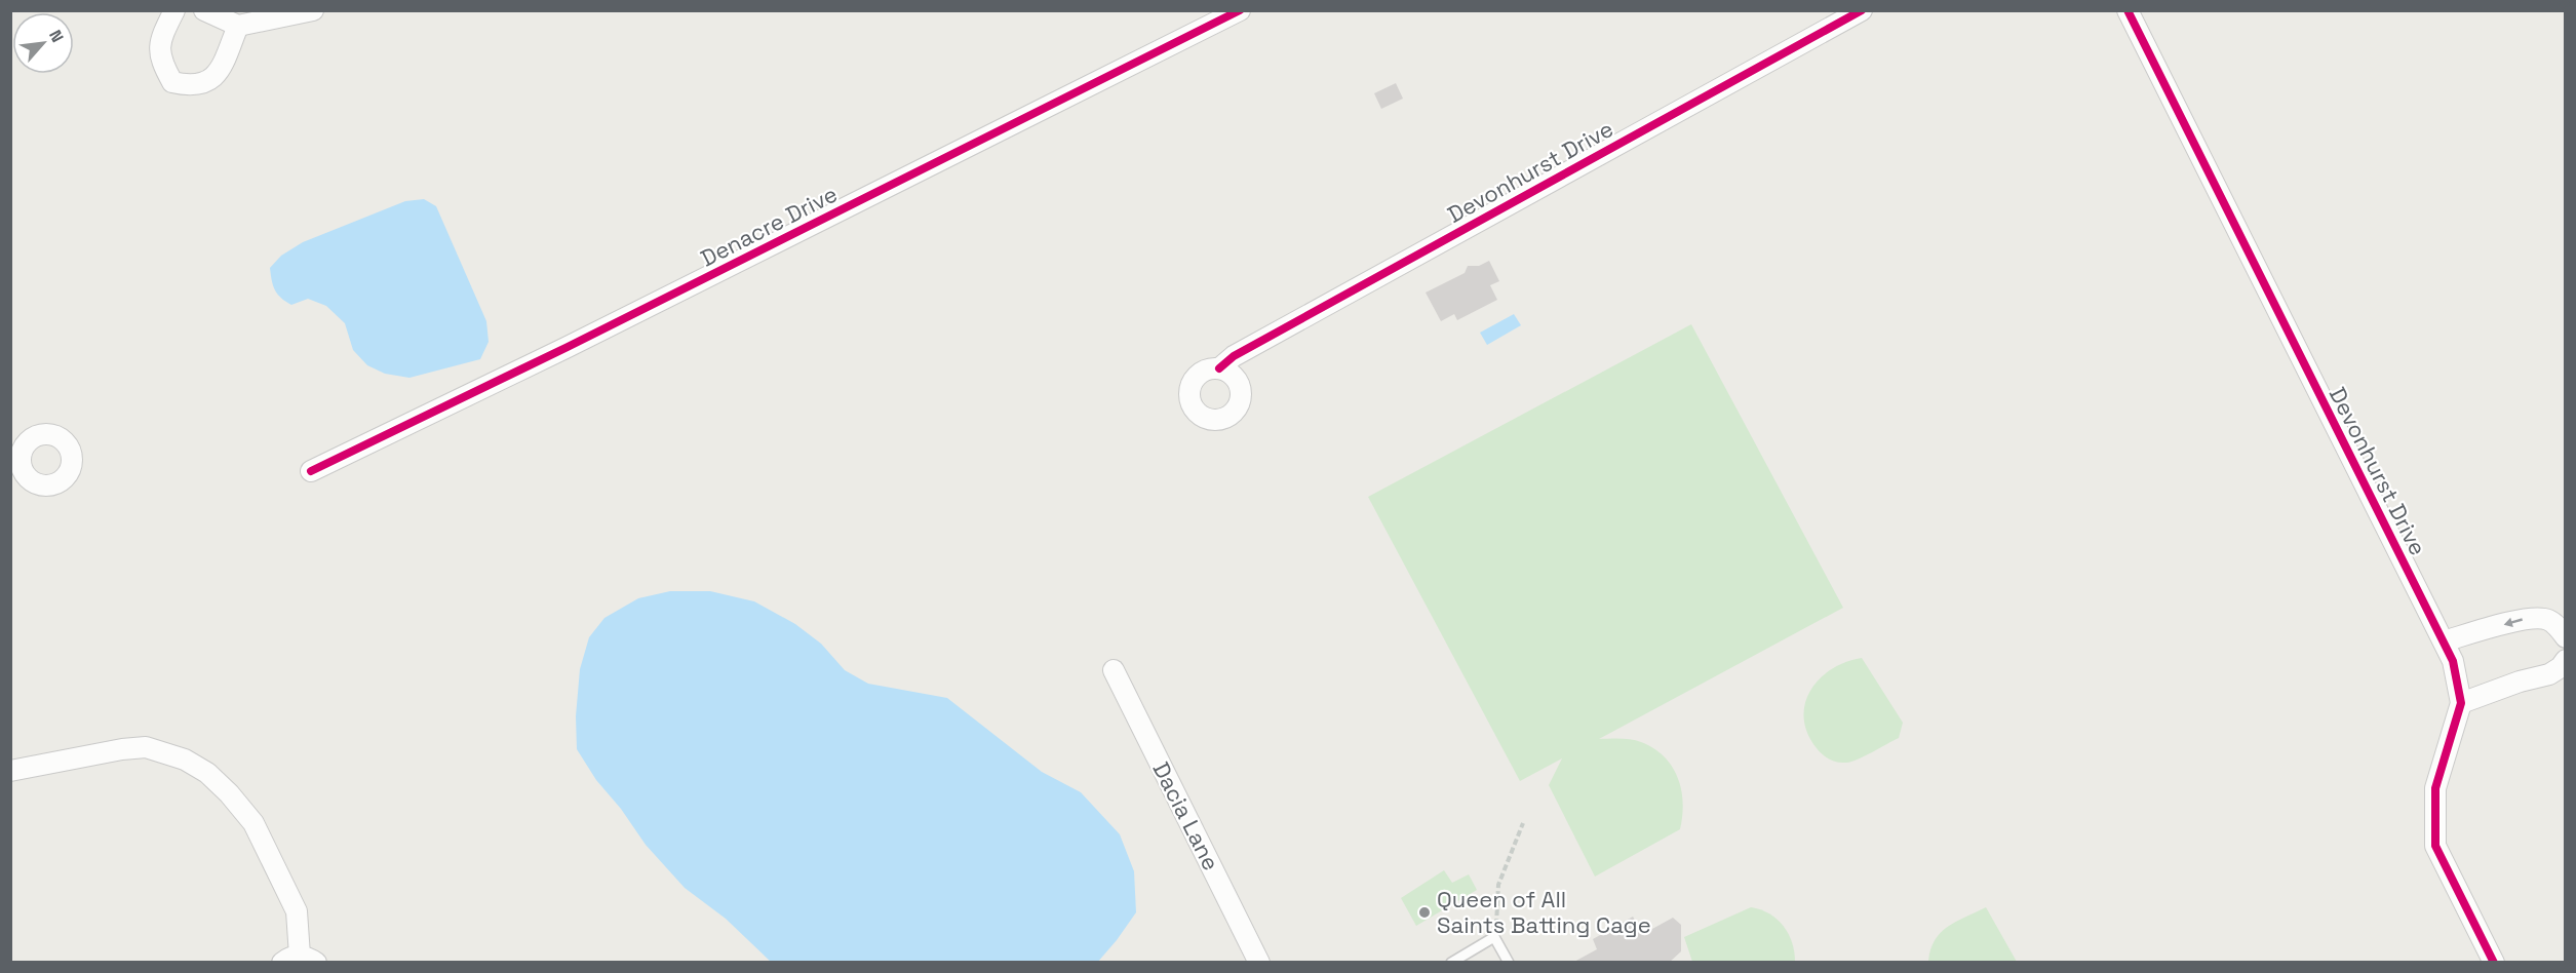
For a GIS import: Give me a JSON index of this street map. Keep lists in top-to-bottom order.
{
  "streets": {
    "street": ["Devonhurst Drive", "Denacre Drive", "Dacia Lane"]
  },
  "places": ["Queen of All Saints Batting Cage"],
  "north": "top right"
}
